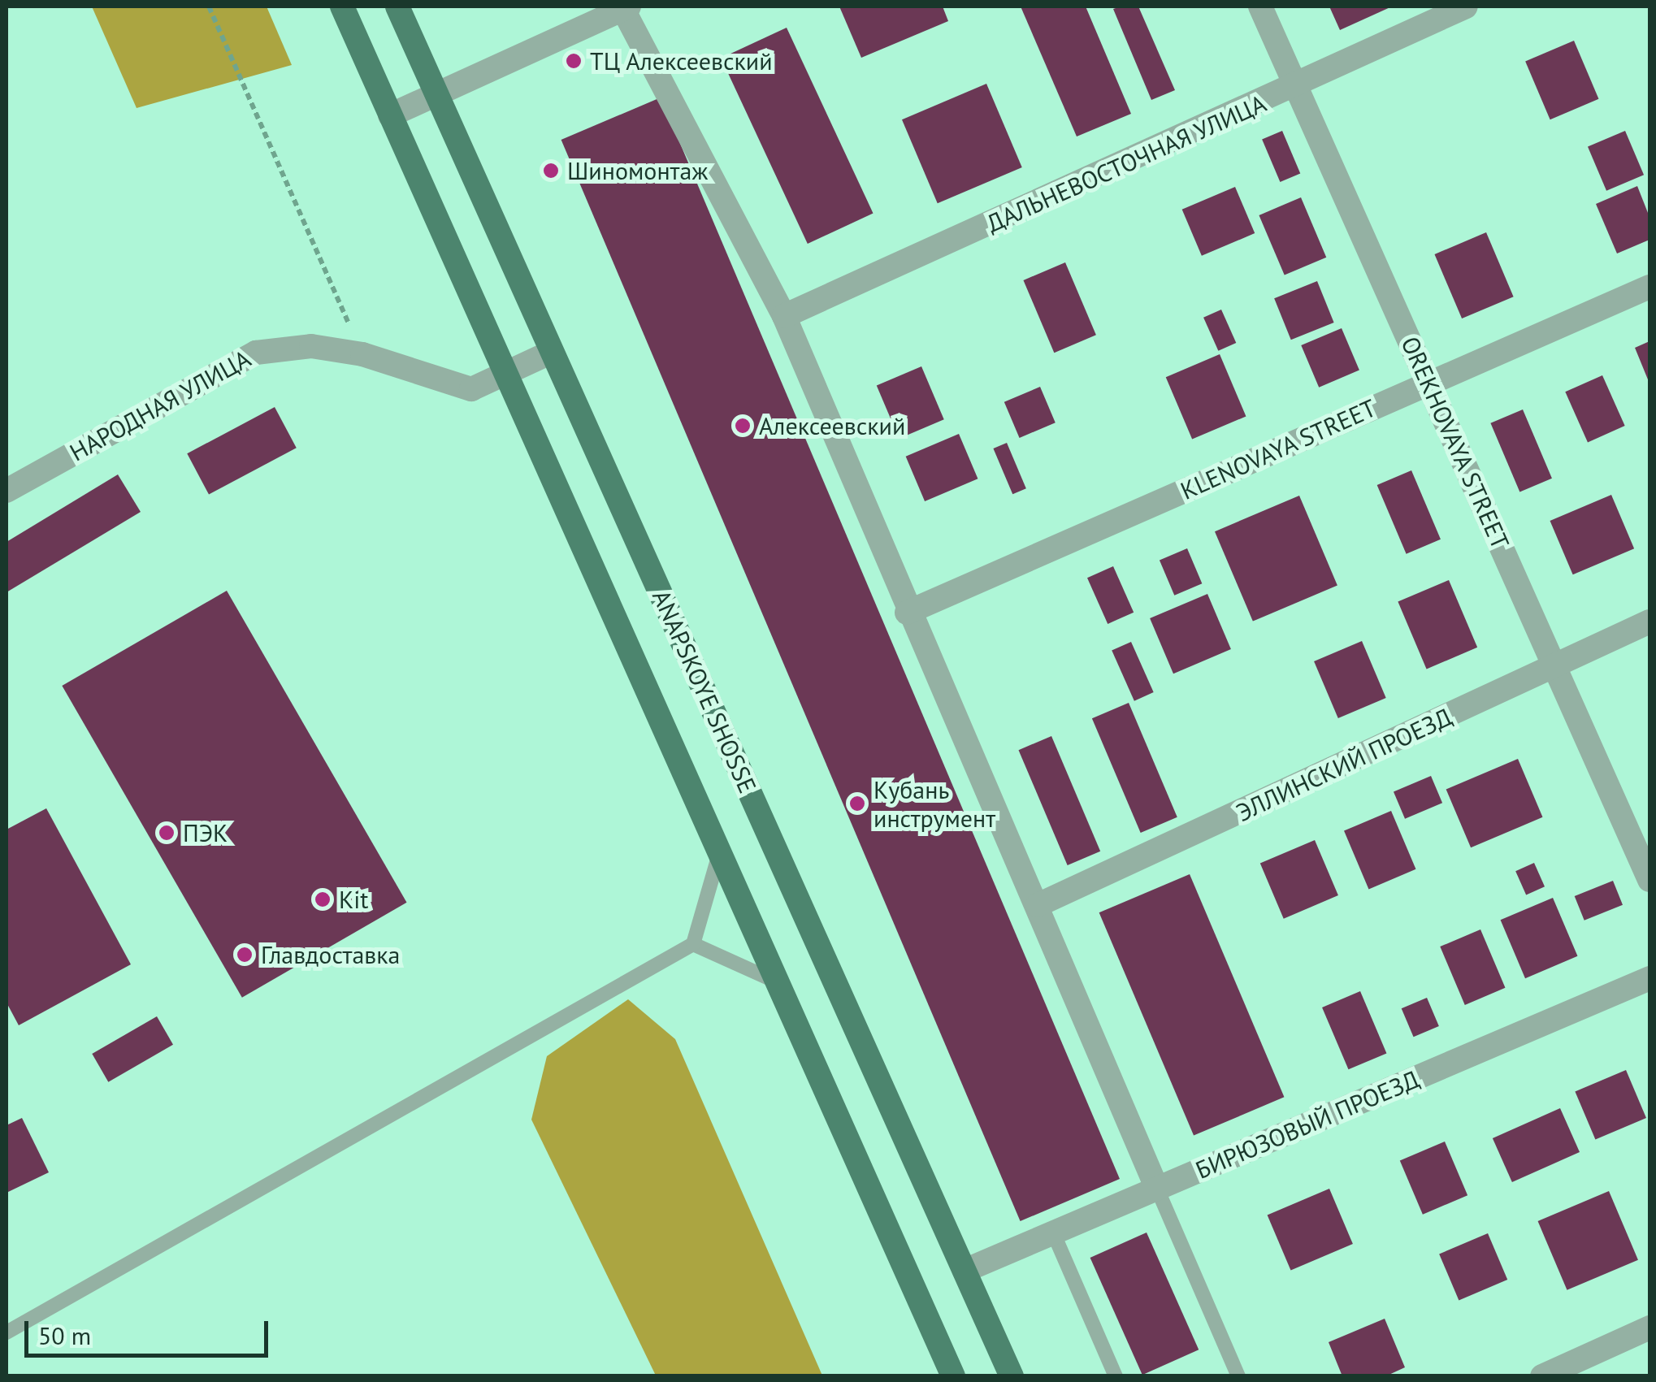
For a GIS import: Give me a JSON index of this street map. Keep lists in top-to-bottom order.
{
  "streets": {
    "main road": ["ANAPSKOYE SHOSSE"],
    "street": [
      "ДАЛЬНЕВОСТОЧНАЯ УЛИЦА",
      "НАРОДНАЯ УЛИЦА",
      "OREKHOVAYA STREET",
      "KLENOVAYA STREET",
      "ЭЛЛИНСКИЙ ПРОЕЗД",
      "БИРЮЗОВЫЙ ПРОЕЗД"
    ]
  },
  "crossings": [
    ["ДАЛЬНЕВОСТОЧНАЯ УЛИЦА", "OREKHOVAYA STREET"],
    ["НАРОДНАЯ УЛИЦА", "ANAPSKOYE SHOSSE"],
    ["OREKHOVAYA STREET", "KLENOVAYA STREET"],
    ["OREKHOVAYA STREET", "ЭЛЛИНСКИЙ ПРОЕЗД"],
    ["ANAPSKOYE SHOSSE", "БИРЮЗОВЫЙ ПРОЕЗД"]
  ],
  "places": [
    "ТЦ Алексеевский",
    "Шиномонтаж",
    "Алексеевский",
    "Кубань инструмент",
    "ПЭК",
    "Kit",
    "Главдоставка"
  ],
  "scale_bar": "50 m"
}
